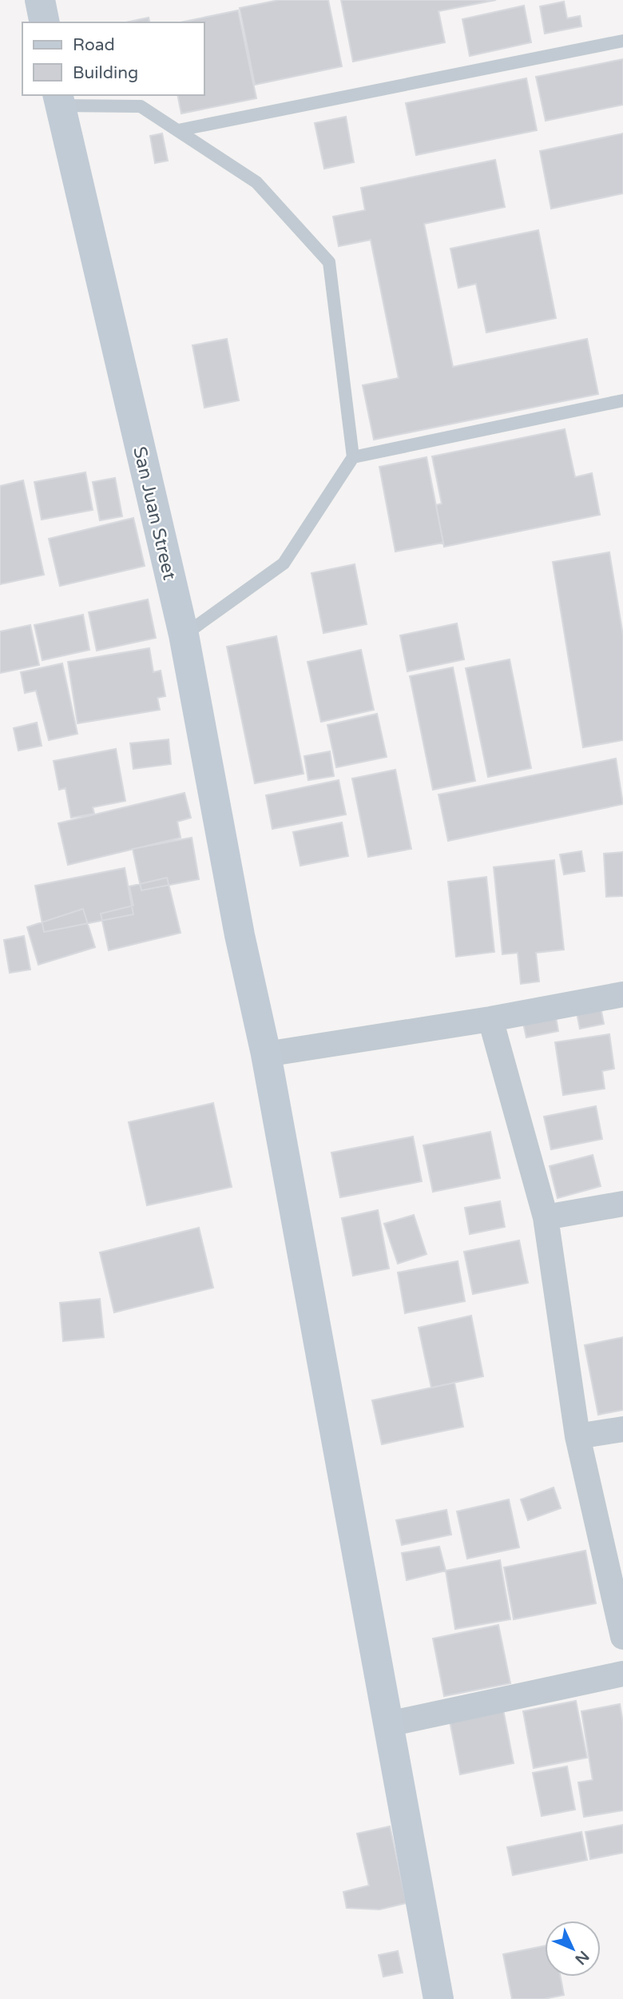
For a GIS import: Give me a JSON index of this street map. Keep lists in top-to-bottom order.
{
  "streets": {
    "main road": ["San Juan Street"]
  },
  "legend": ["Road", "Building"],
  "north": "bottom right"
}
